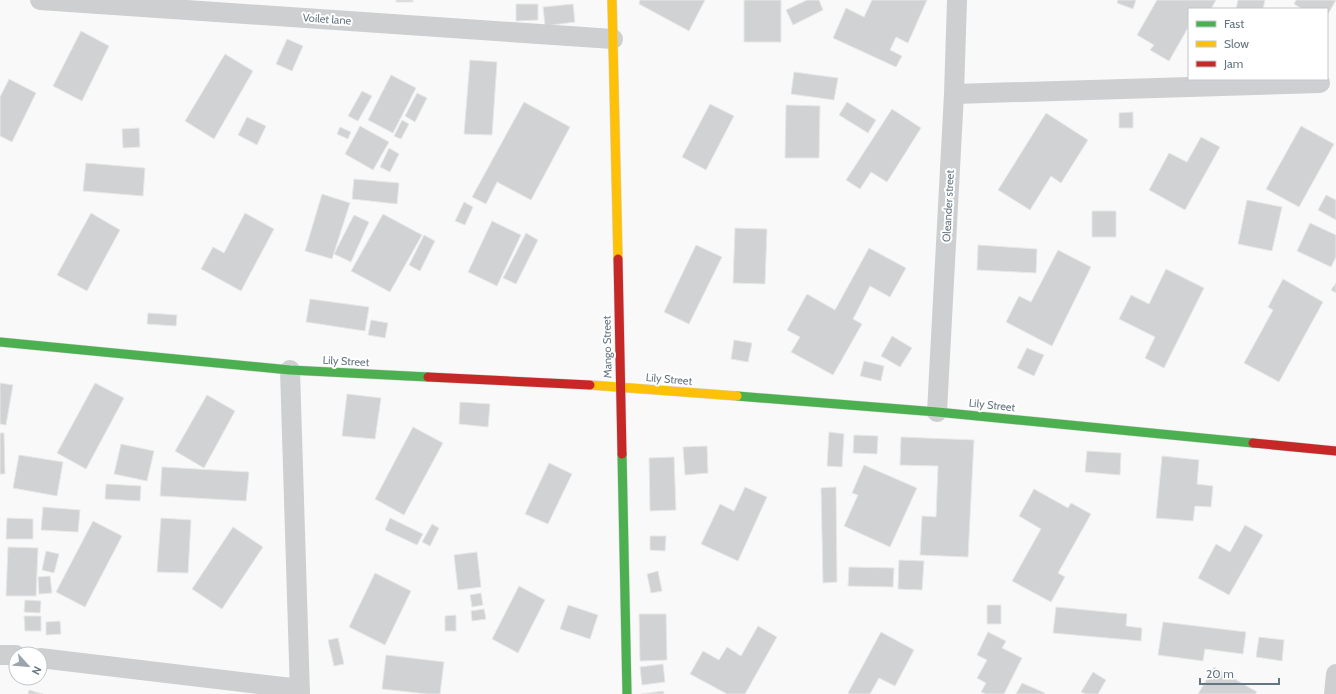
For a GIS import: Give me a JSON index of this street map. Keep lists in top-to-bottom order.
{
  "streets": {
    "street": [
      "Voilet lane",
      "Oleander street",
      "Mango Street",
      "Lily Street"
    ]
  },
  "crossings": [
    ["Voilet lane", "Mango Street"],
    ["Oleander street", "Lily Street"],
    ["Mango Street", "Lily Street"]
  ],
  "legend": ["Fast", "Slow", "Jam"],
  "scale_bar": "20 m",
  "north": "bottom right"
}
